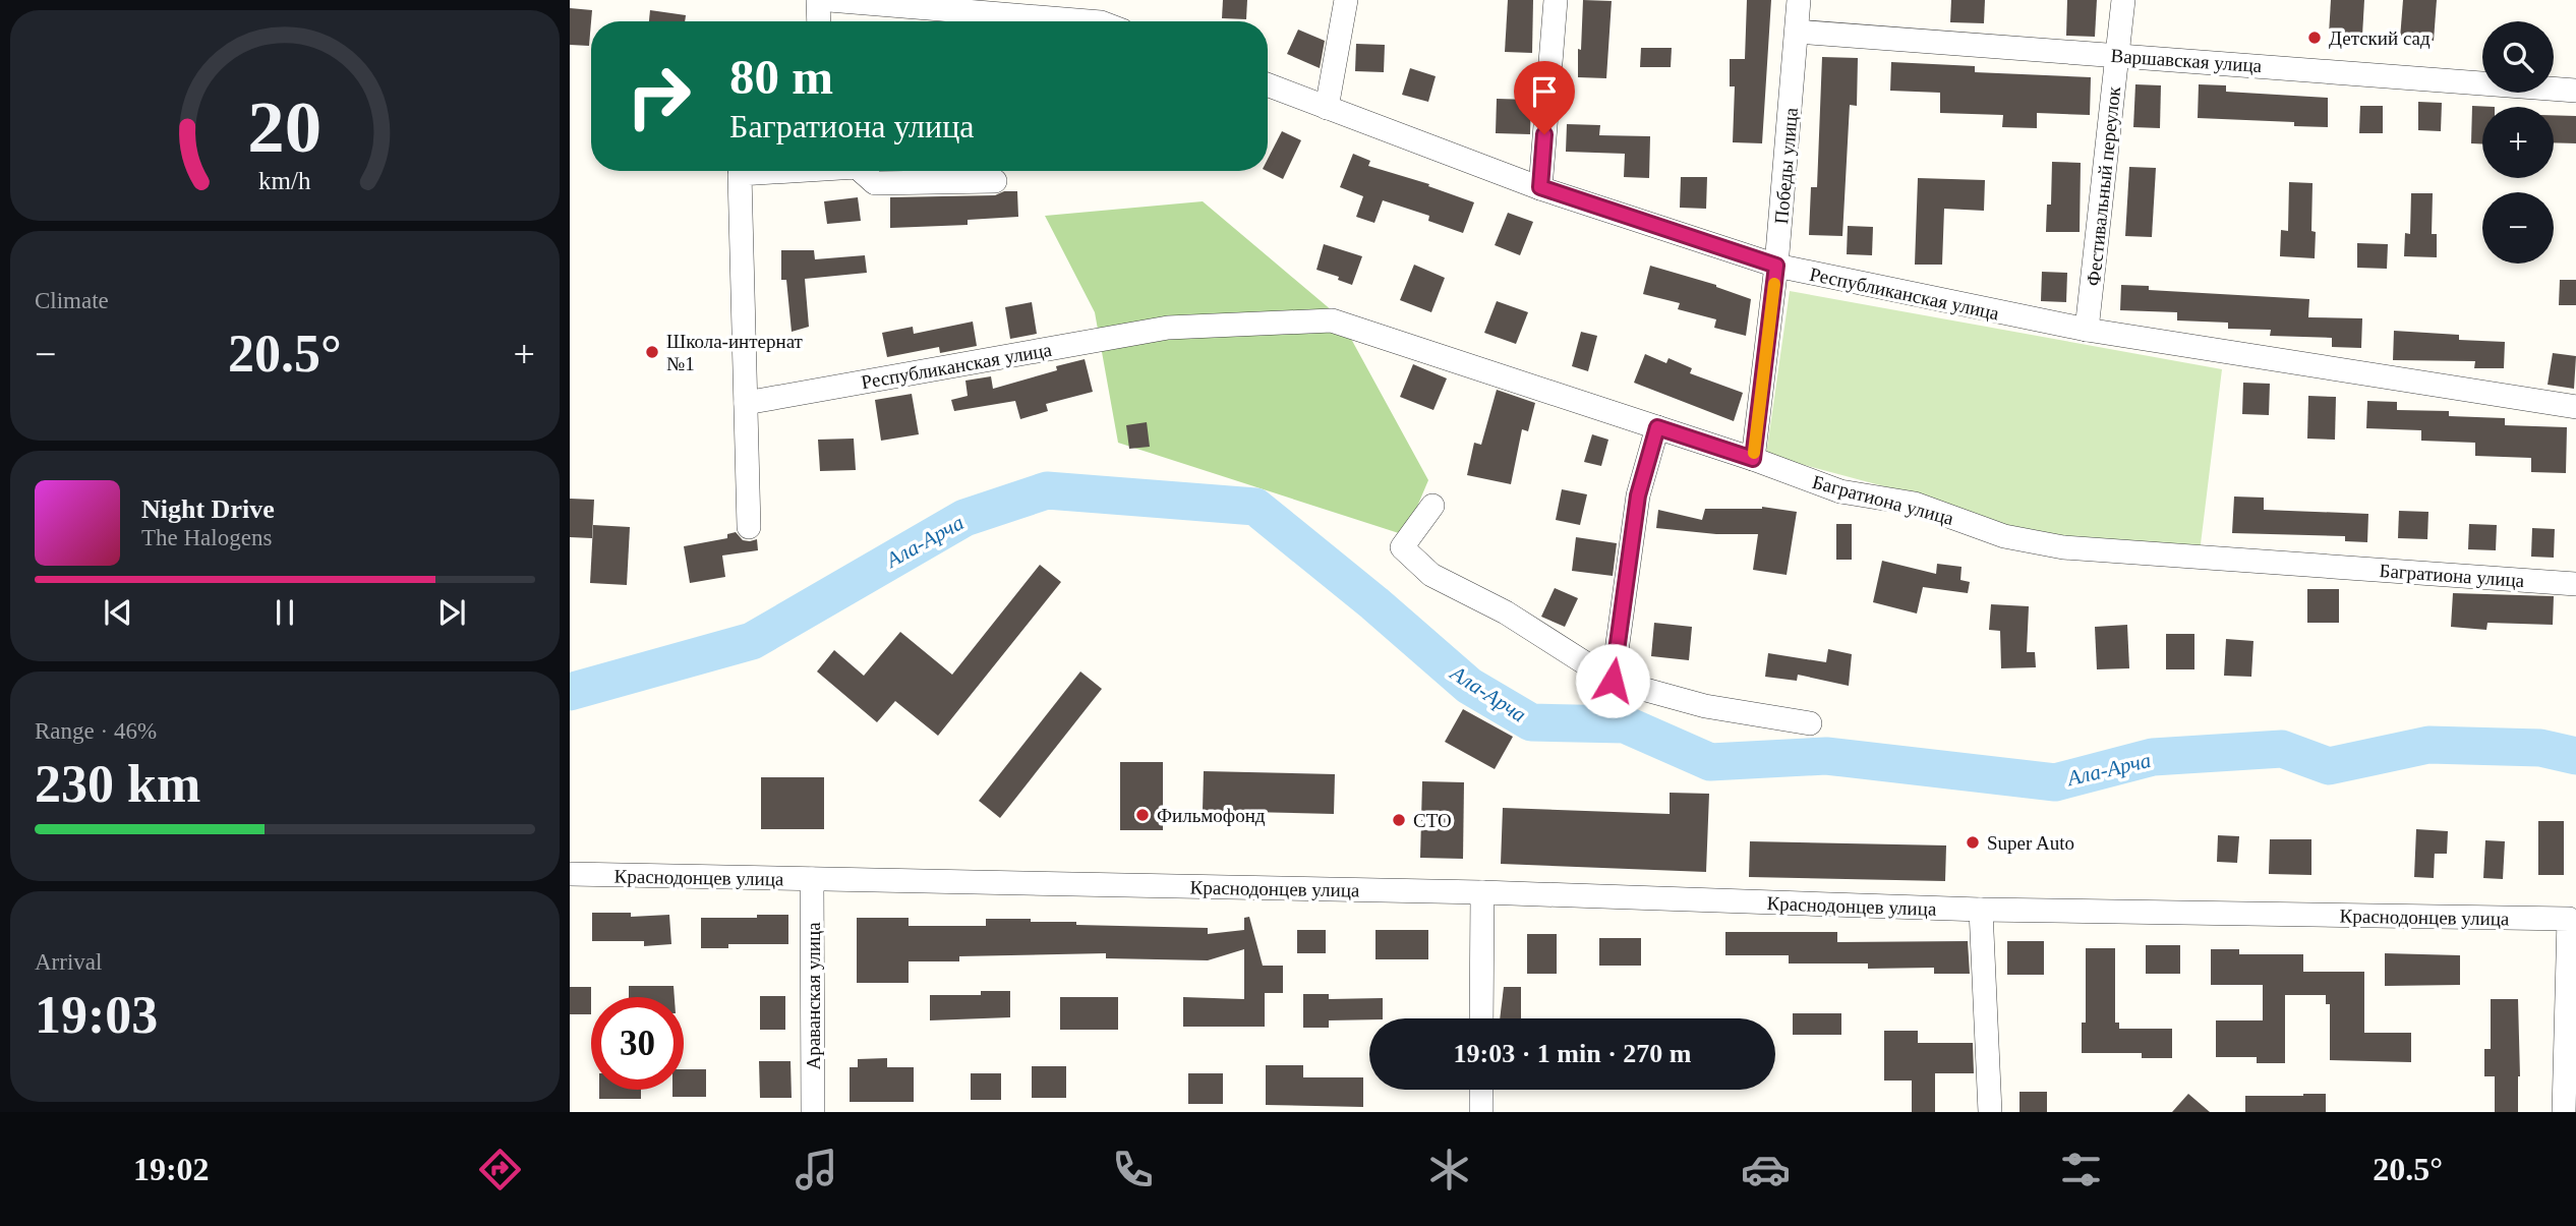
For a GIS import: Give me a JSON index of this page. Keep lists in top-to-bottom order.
{
  "streets": {
    "street": [
      "Варшавская улица",
      "Победы улица",
      "Фестивальный переулок",
      "Республиканская улица",
      "Багратиона улица",
      "Краснодонцев улица",
      "Араванская улица"
    ]
  },
  "crossings": [
    ["Варшавская улица", "Победы улица"],
    ["Варшавская улица", "Фестивальный переулок"],
    ["Победы улица", "Республиканская улица"],
    ["Победы улица", "Багратиона улица"],
    ["Фестивальный переулок", "Республиканская улица"],
    ["Республиканская улица", "Багратиона улица"],
    ["Краснодонцев улица", "Араванская улица"]
  ],
  "water": ["Ала-Арча"],
  "places": [
    "Детский сад",
    "Школа-интернат №1",
    "Фильмофонд",
    "СТО",
    "Super Auto"
  ],
  "page": {
    "map_buttons": ["+", "−"],
    "turn": ["80 m", "Багратиона улица"],
    "tile": [
      "Climate",
      ["Range · 46%", "230 km"],
      ["Arrival", "19:03"]
    ],
    "heat": ["−", "20.5°", "+"],
    "song": ["Night Drive", "The Halogens"],
    "limit": "30",
    "trip": "19:03 · 1 min · 270 m",
    "tabs": ["19:02", "20.5°"],
    "gauge": ["20", "km/h"]
  }
}
